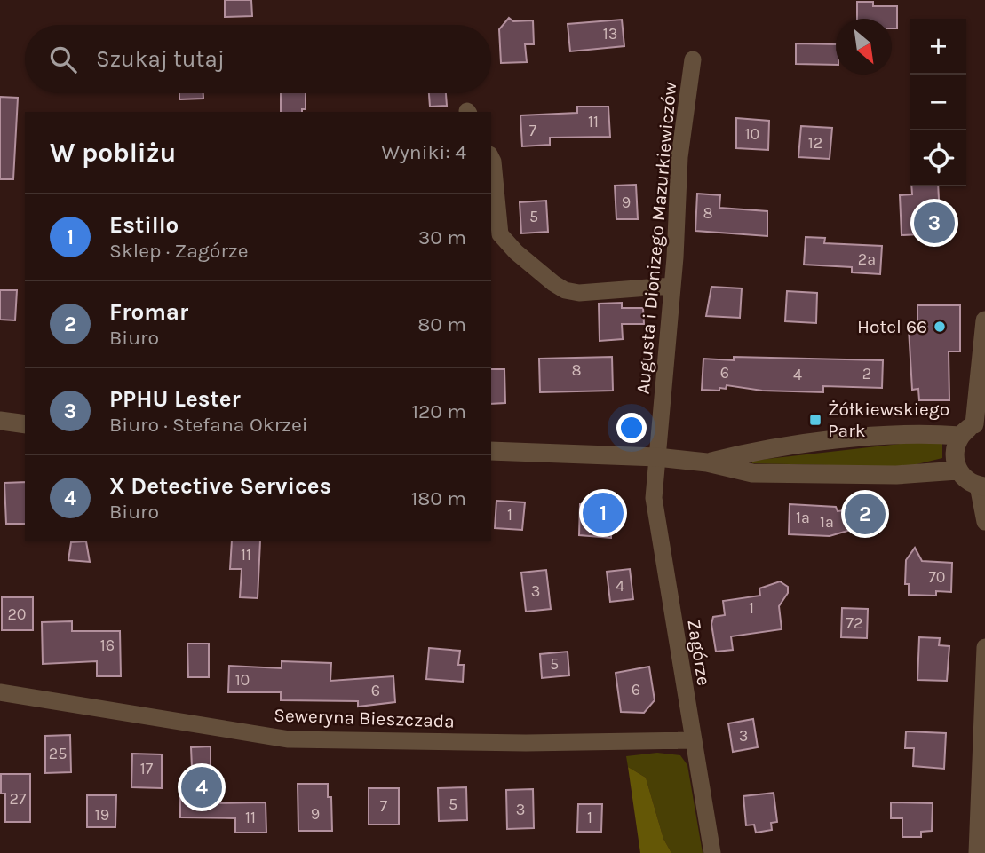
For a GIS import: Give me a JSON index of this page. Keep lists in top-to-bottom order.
{
  "streets": {
    "street": ["Augusta i Dionizego Mazurkiewiczów", "Zagórze", "Seweryna Bieszczada"]
  },
  "crossings": [
    ["Augusta i Dionizego Mazurkiewiczów", "Zagórze"],
    ["Zagórze", "Seweryna Bieszczada"]
  ],
  "places": {
    "other": ["Hotel 66"],
    "transit": ["Żółkiewskiego Park"]
  },
  "house_numbers": [
    "13",
    "11",
    "7",
    "10",
    "12",
    "9",
    "8",
    "5",
    "2a",
    "8",
    "6",
    "2",
    "4",
    "1",
    "1a",
    "1a",
    "11",
    "70",
    "4",
    "3",
    "1",
    "20",
    "72",
    "16",
    "5",
    "10",
    "6",
    "6",
    "3",
    "25",
    "17",
    "27",
    "5",
    "7",
    "3",
    "9",
    "19",
    "11",
    "1"
  ],
  "north": "bottom right",
  "page": {
    "map_buttons": ["+", "−"],
    "search": "Szukaj tutaj",
    "heading": ["W pobliżu", "Wyniki: 4"],
    "list": [
      {
        "mark": "1",
        "name": "Estillo",
        "note": "Sklep · Zagórze",
        "value": "30 m"
      },
      {
        "mark": "2",
        "name": "Fromar",
        "note": "Biuro",
        "value": "80 m"
      },
      {
        "mark": "3",
        "name": "PPHU Lester",
        "note": "Biuro · Stefana Okrzei",
        "value": "120 m"
      },
      {
        "mark": "4",
        "name": "X Detective Services",
        "note": "Biuro",
        "value": "180 m"
      }
    ],
    "pins": [
      "3",
      "1",
      "2",
      "4"
    ]
  }
}
